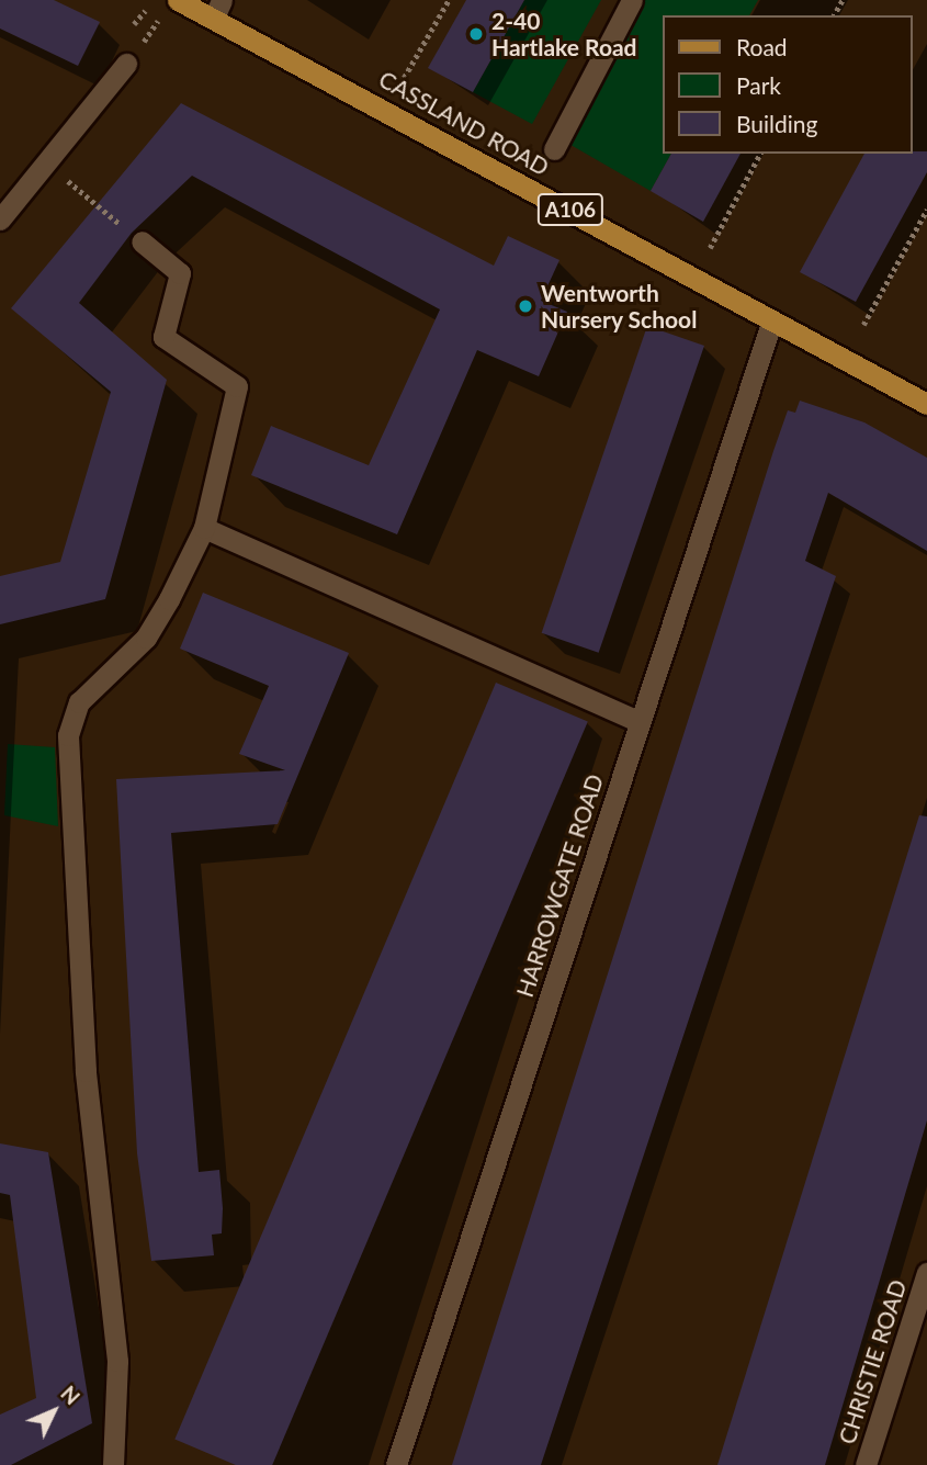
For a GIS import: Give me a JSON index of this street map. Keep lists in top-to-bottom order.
{
  "streets": {
    "main road": ["CASSLAND ROAD", "A106"],
    "street": ["HARROWGATE ROAD", "CHRISTIE ROAD"]
  },
  "crossings": [
    ["CASSLAND ROAD", "HARROWGATE ROAD"]
  ],
  "places": ["2-40 Hartlake Road", "Wentworth Nursery School"],
  "legend": ["Road", "Park", "Building"],
  "north": "top right"
}
